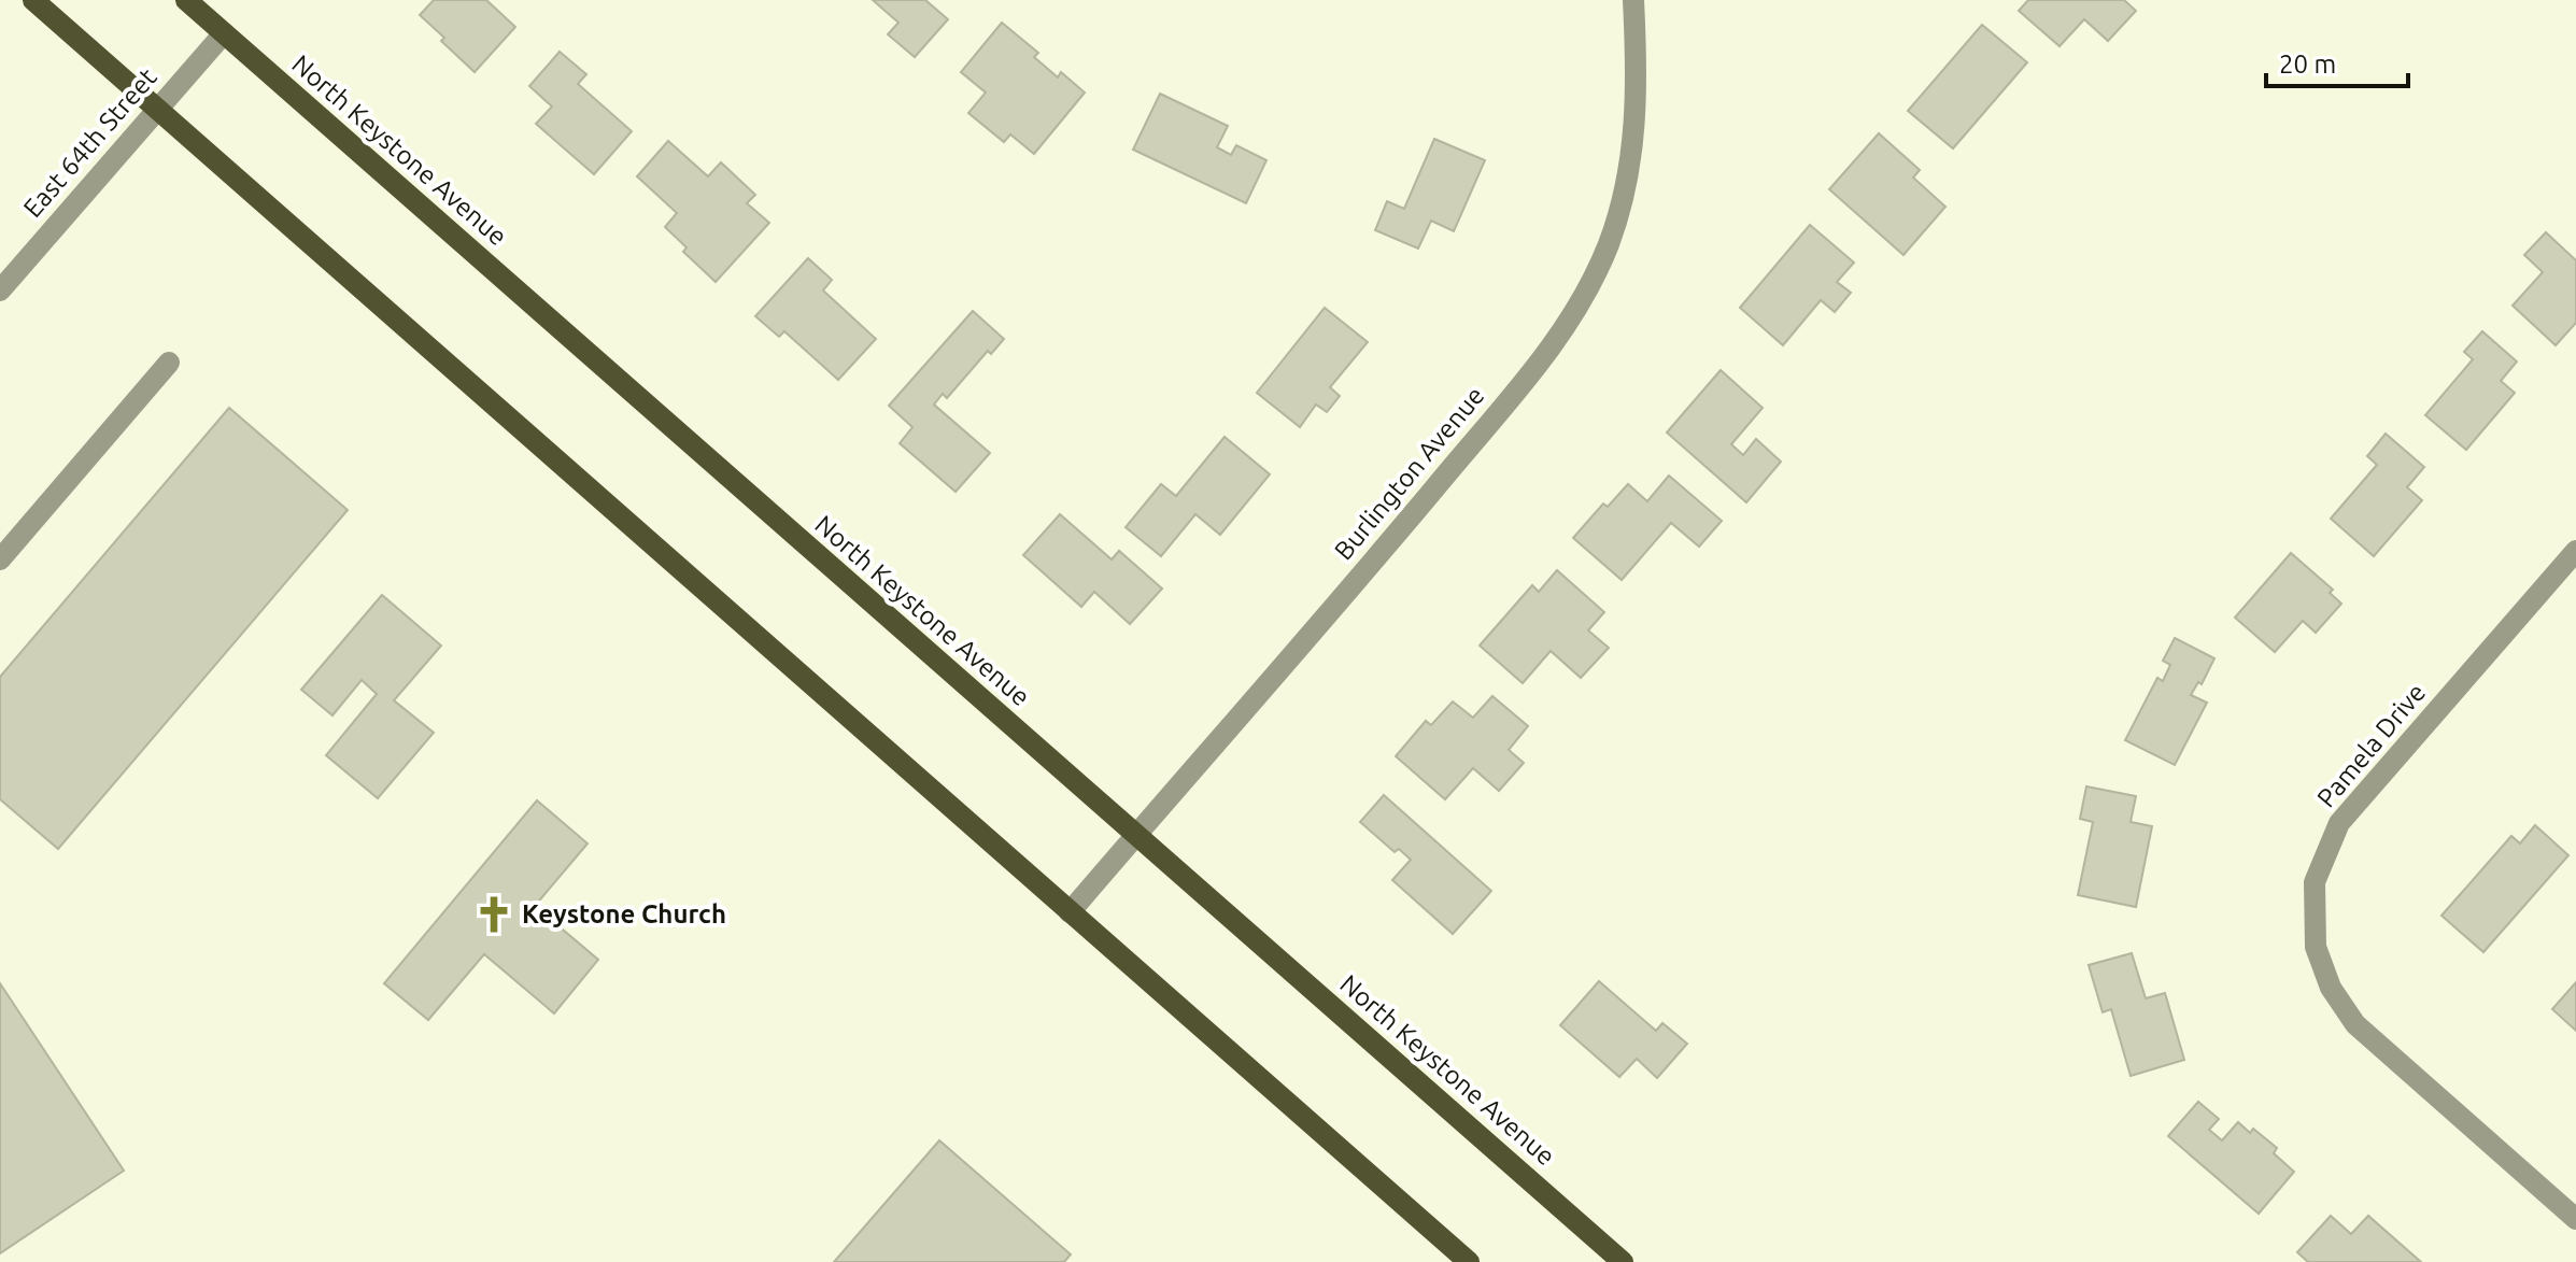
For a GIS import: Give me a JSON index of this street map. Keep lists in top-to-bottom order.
{
  "streets": {
    "main road": ["North Keystone Avenue"],
    "street": ["East 64th Street", "Burlington Avenue", "Pamela Drive"]
  },
  "crossings": [
    ["East 64th Street", "North Keystone Avenue"],
    ["North Keystone Avenue", "Burlington Avenue"]
  ],
  "places": {
    "church": ["Keystone Church"]
  },
  "scale_bar": "20 m"
}
